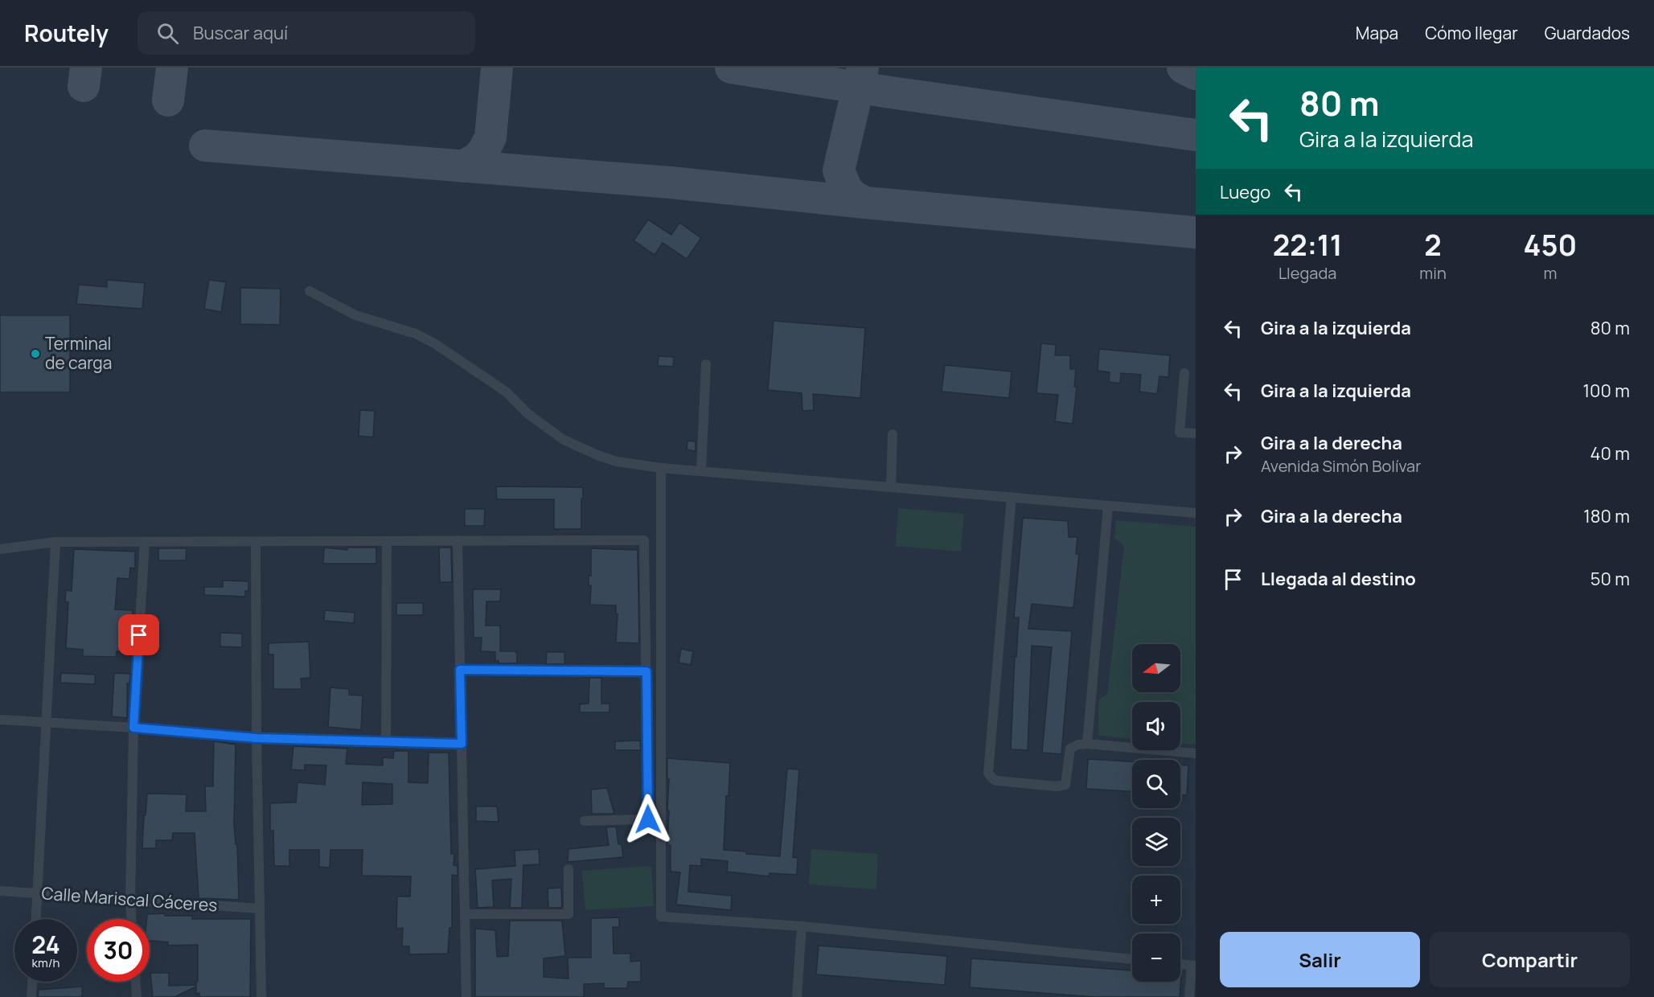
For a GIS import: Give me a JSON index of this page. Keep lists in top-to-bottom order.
{
  "streets": {
    "street": ["Calle Mariscal Cáceres"]
  },
  "places": ["Terminal de carga"],
  "north": "left",
  "page": {
    "header": "Routely",
    "search": "Buscar aquí",
    "nav": ["Mapa", "Cómo llegar", "Guardados"],
    "turn": ["80 m", "Gira a la izquierda"],
    "then": "Luego",
    "eta": [
      "22:11",
      "Llegada",
      "2",
      "min",
      "450",
      "m"
    ],
    "list": [
      {
        "name": "Gira a la izquierda",
        "value": "80 m"
      },
      {
        "name": "Gira a la izquierda",
        "value": "100 m"
      },
      {
        "name": "Gira a la derecha",
        "note": "Avenida Simón Bolívar",
        "value": "40 m"
      },
      {
        "name": "Gira a la derecha",
        "value": "180 m"
      },
      {
        "name": "Llegada al destino",
        "value": "50 m"
      }
    ],
    "map_buttons": ["+", "−"],
    "speed": "24 km/h",
    "limit": "30",
    "buttons": ["Salir", "Compartir"]
  }
}
